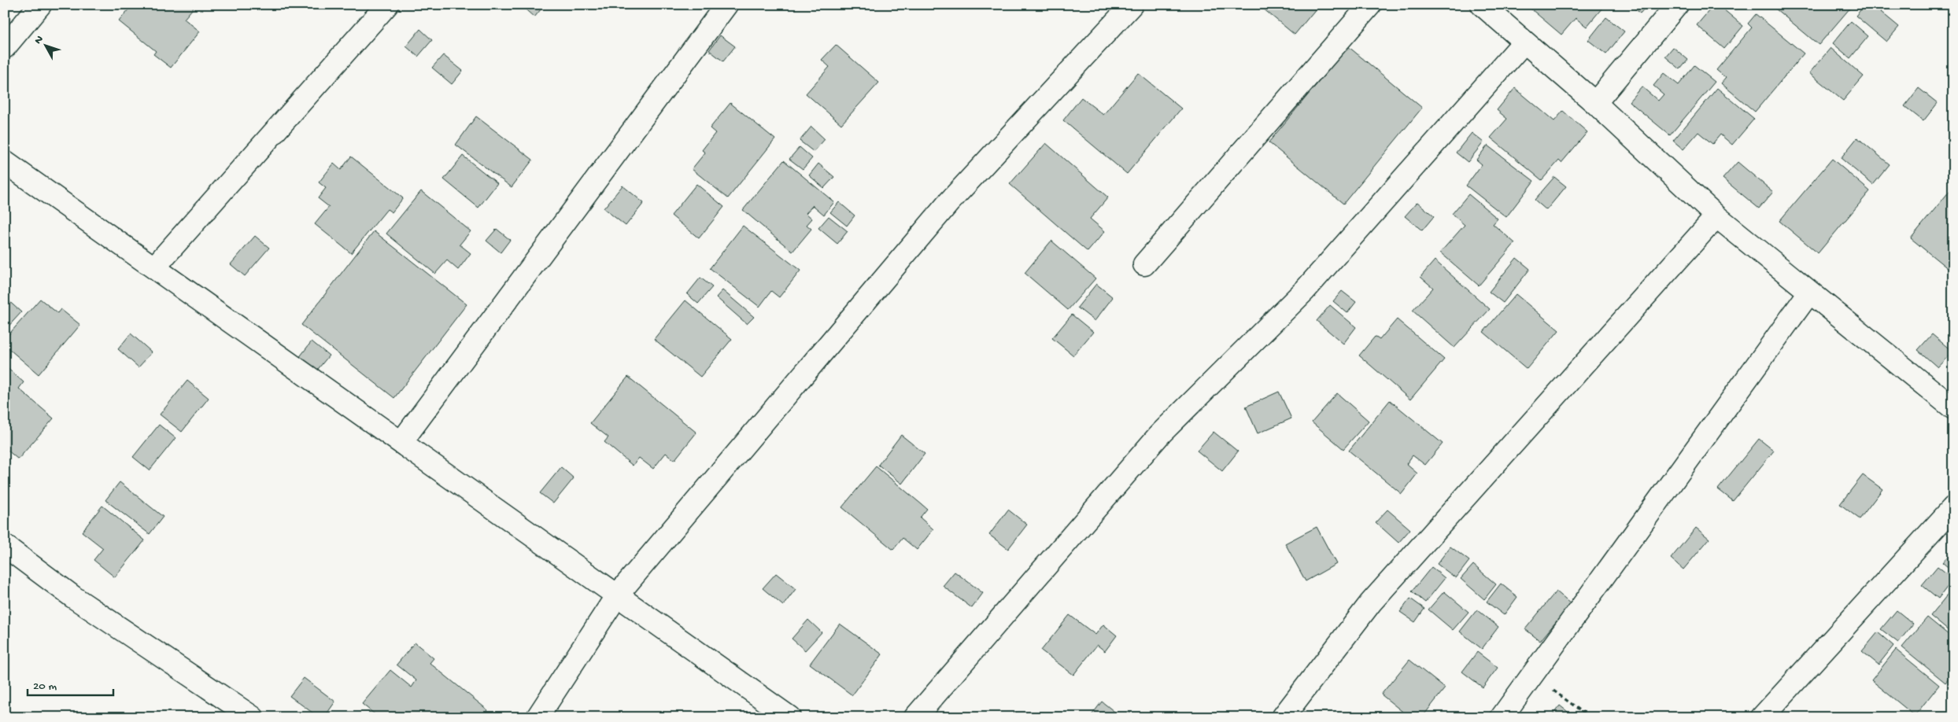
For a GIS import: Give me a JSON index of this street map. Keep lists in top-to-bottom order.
{
  "scale_bar": "20 m",
  "north": "top left"
}
